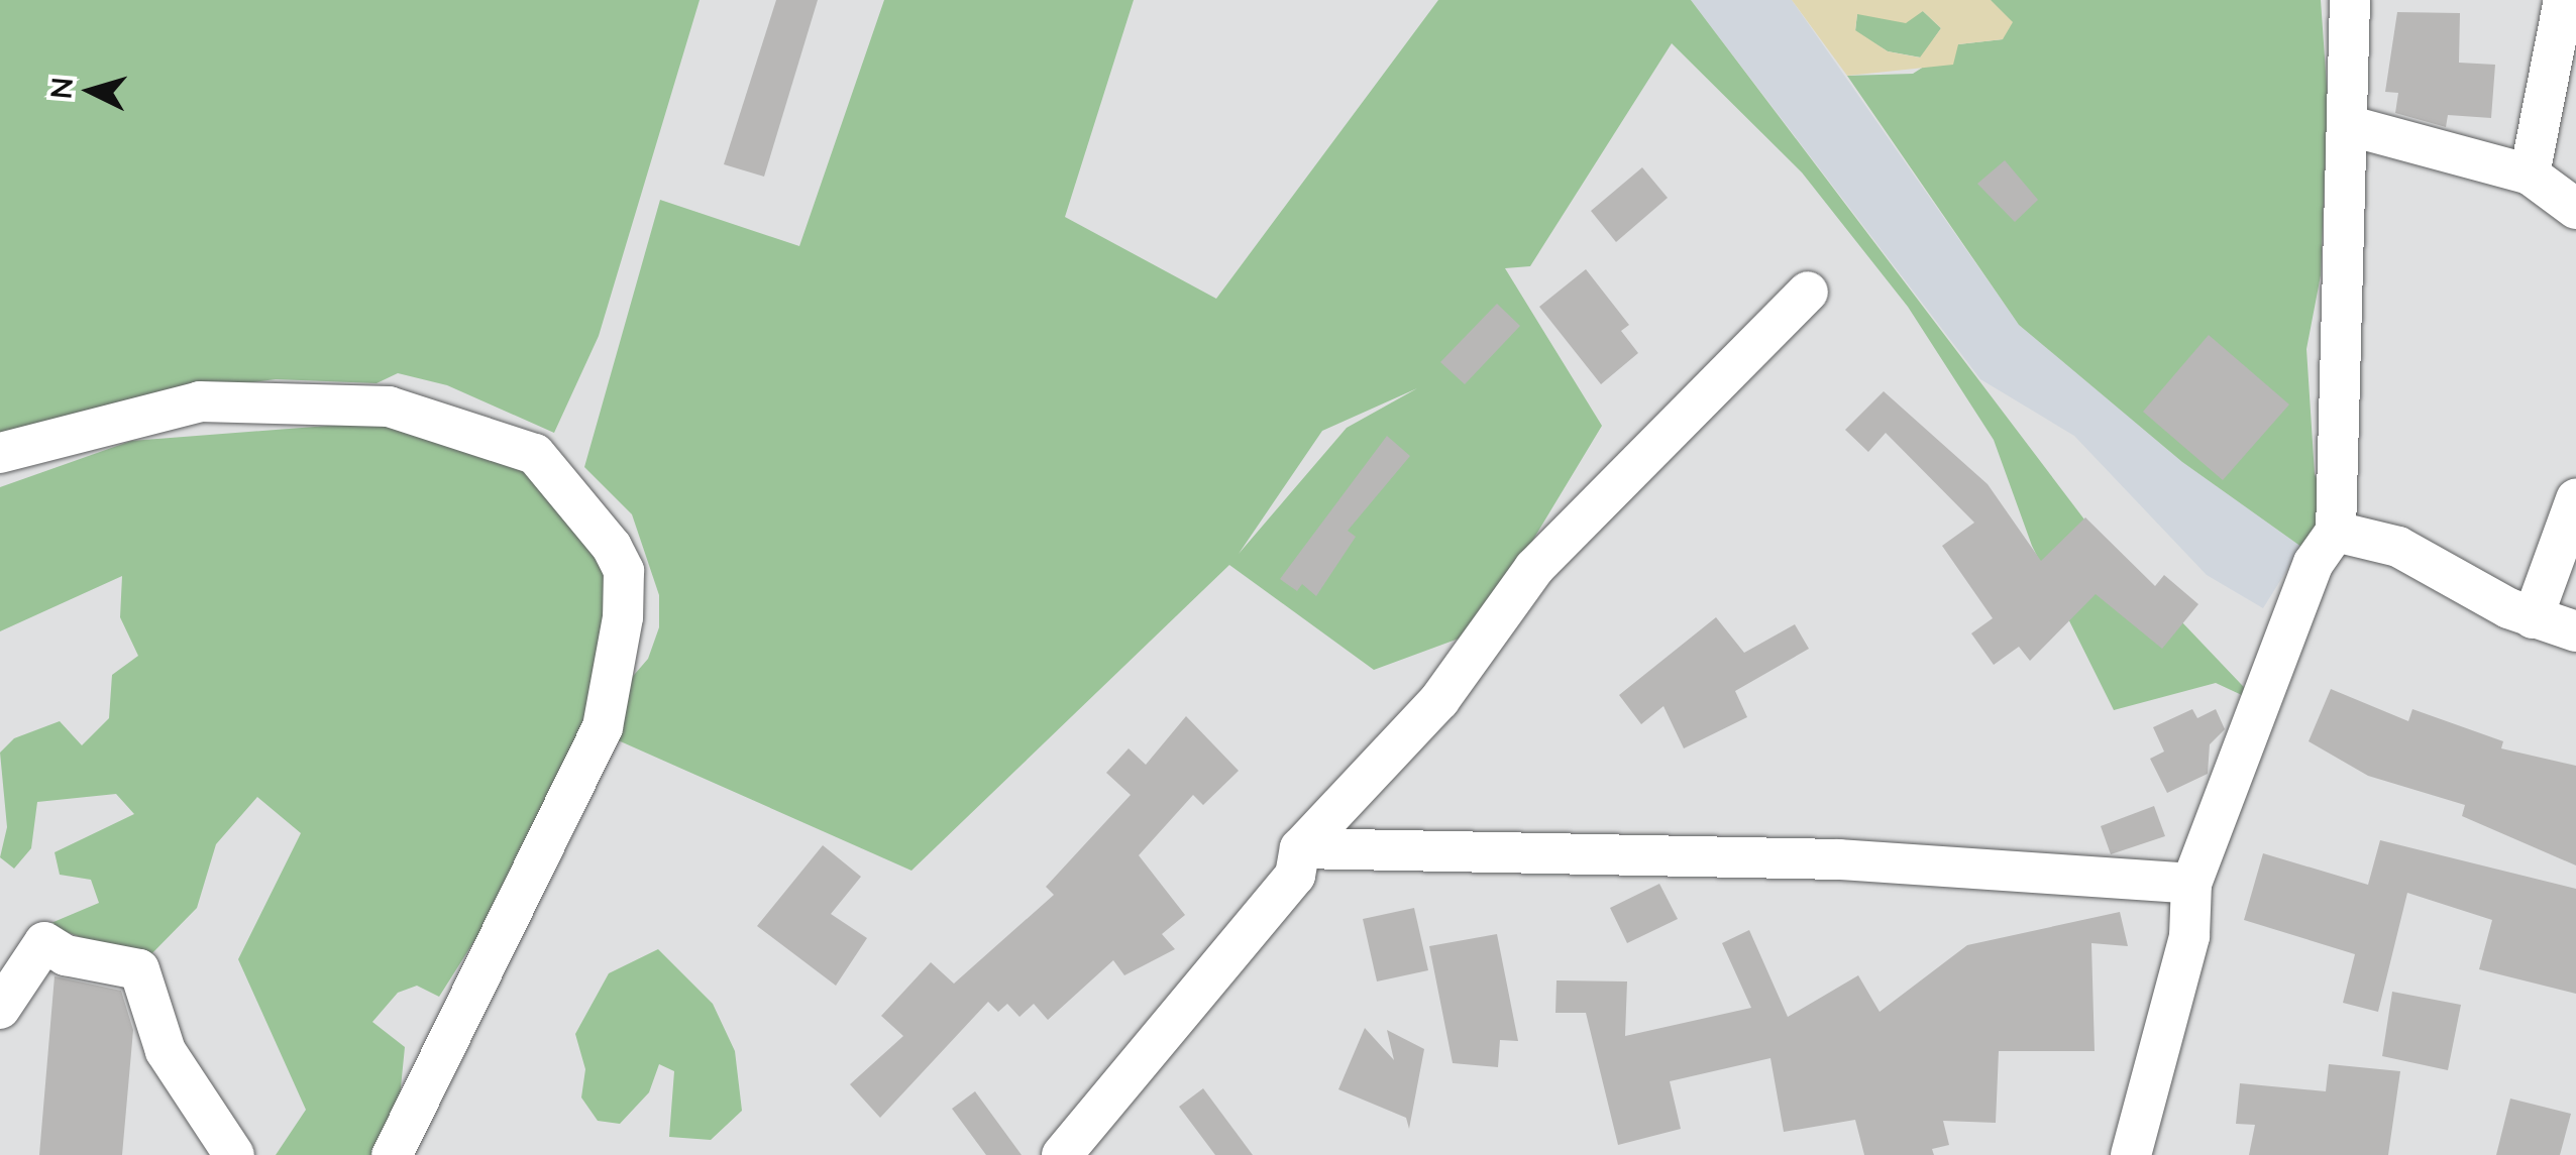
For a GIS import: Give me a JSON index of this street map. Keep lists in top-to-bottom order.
{
  "north": "left"
}
